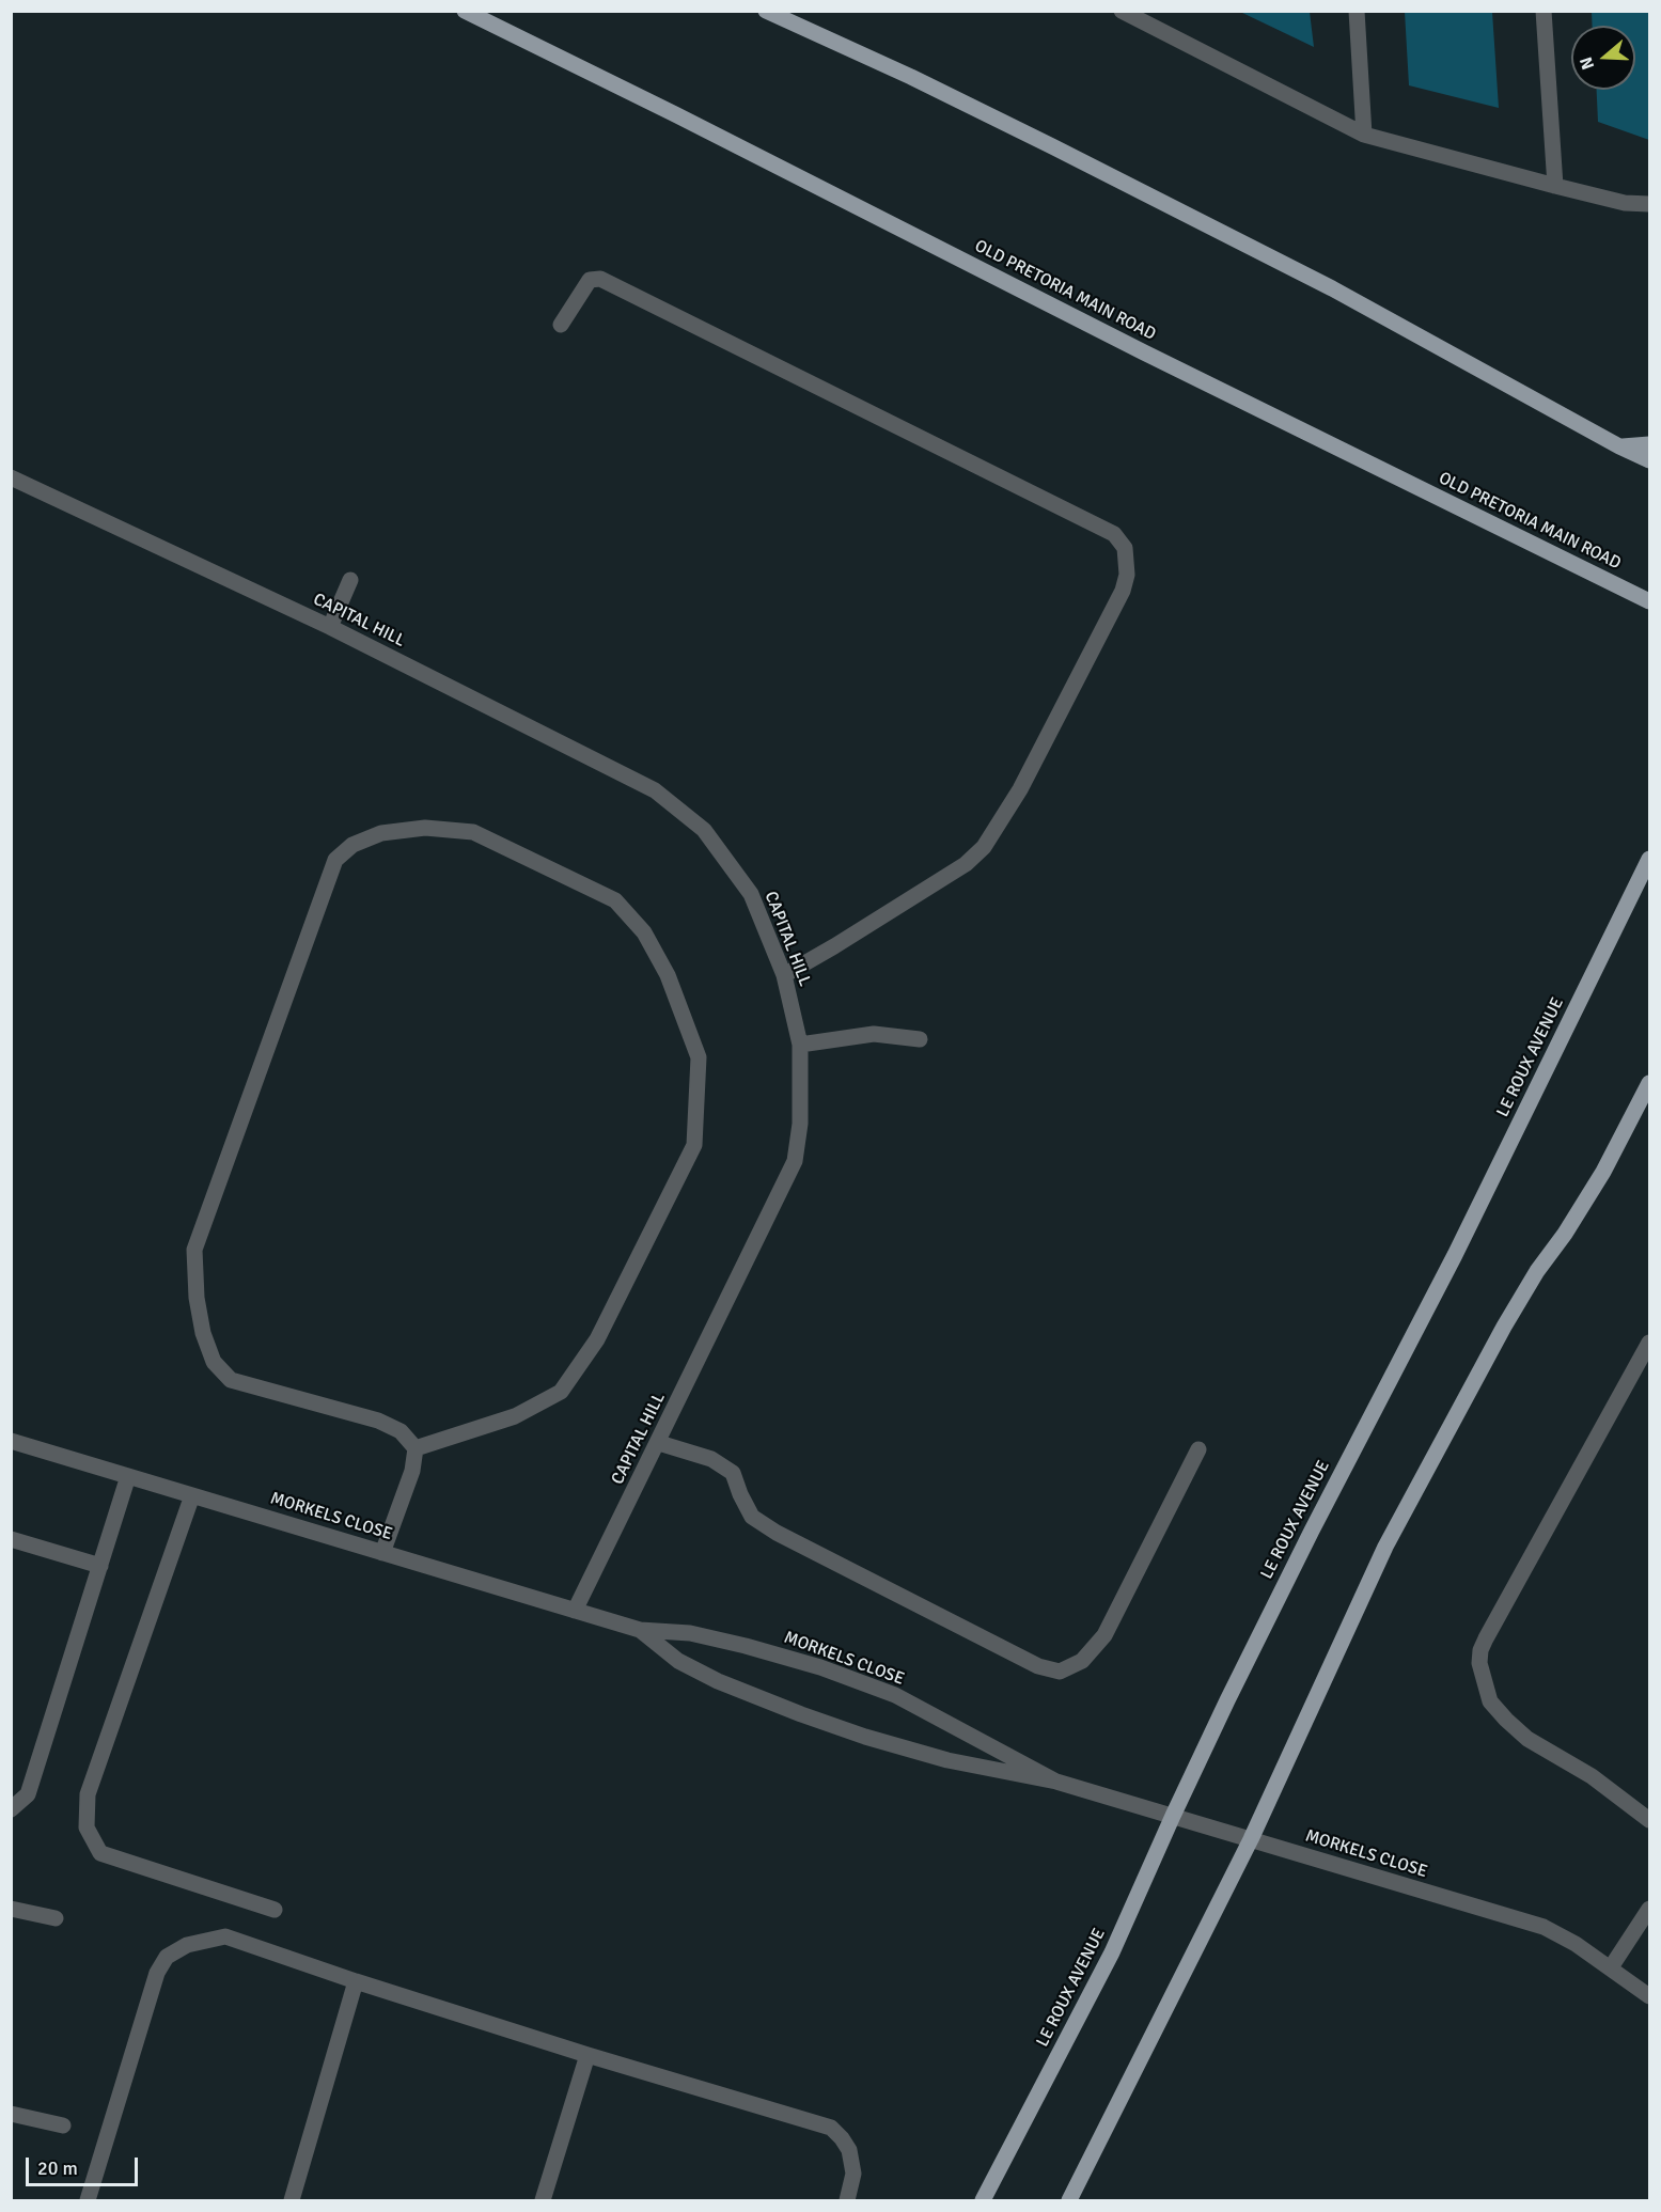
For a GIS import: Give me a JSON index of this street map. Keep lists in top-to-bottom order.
{
  "streets": {
    "main road": ["OLD PRETORIA MAIN ROAD", "LE ROUX AVENUE"],
    "street": ["CAPITAL HILL", "MORKELS CLOSE"]
  },
  "crossings": [
    ["CAPITAL HILL", "MORKELS CLOSE"],
    ["LE ROUX AVENUE", "MORKELS CLOSE"]
  ],
  "scale_bar": "20 m",
  "north": "left"
}
